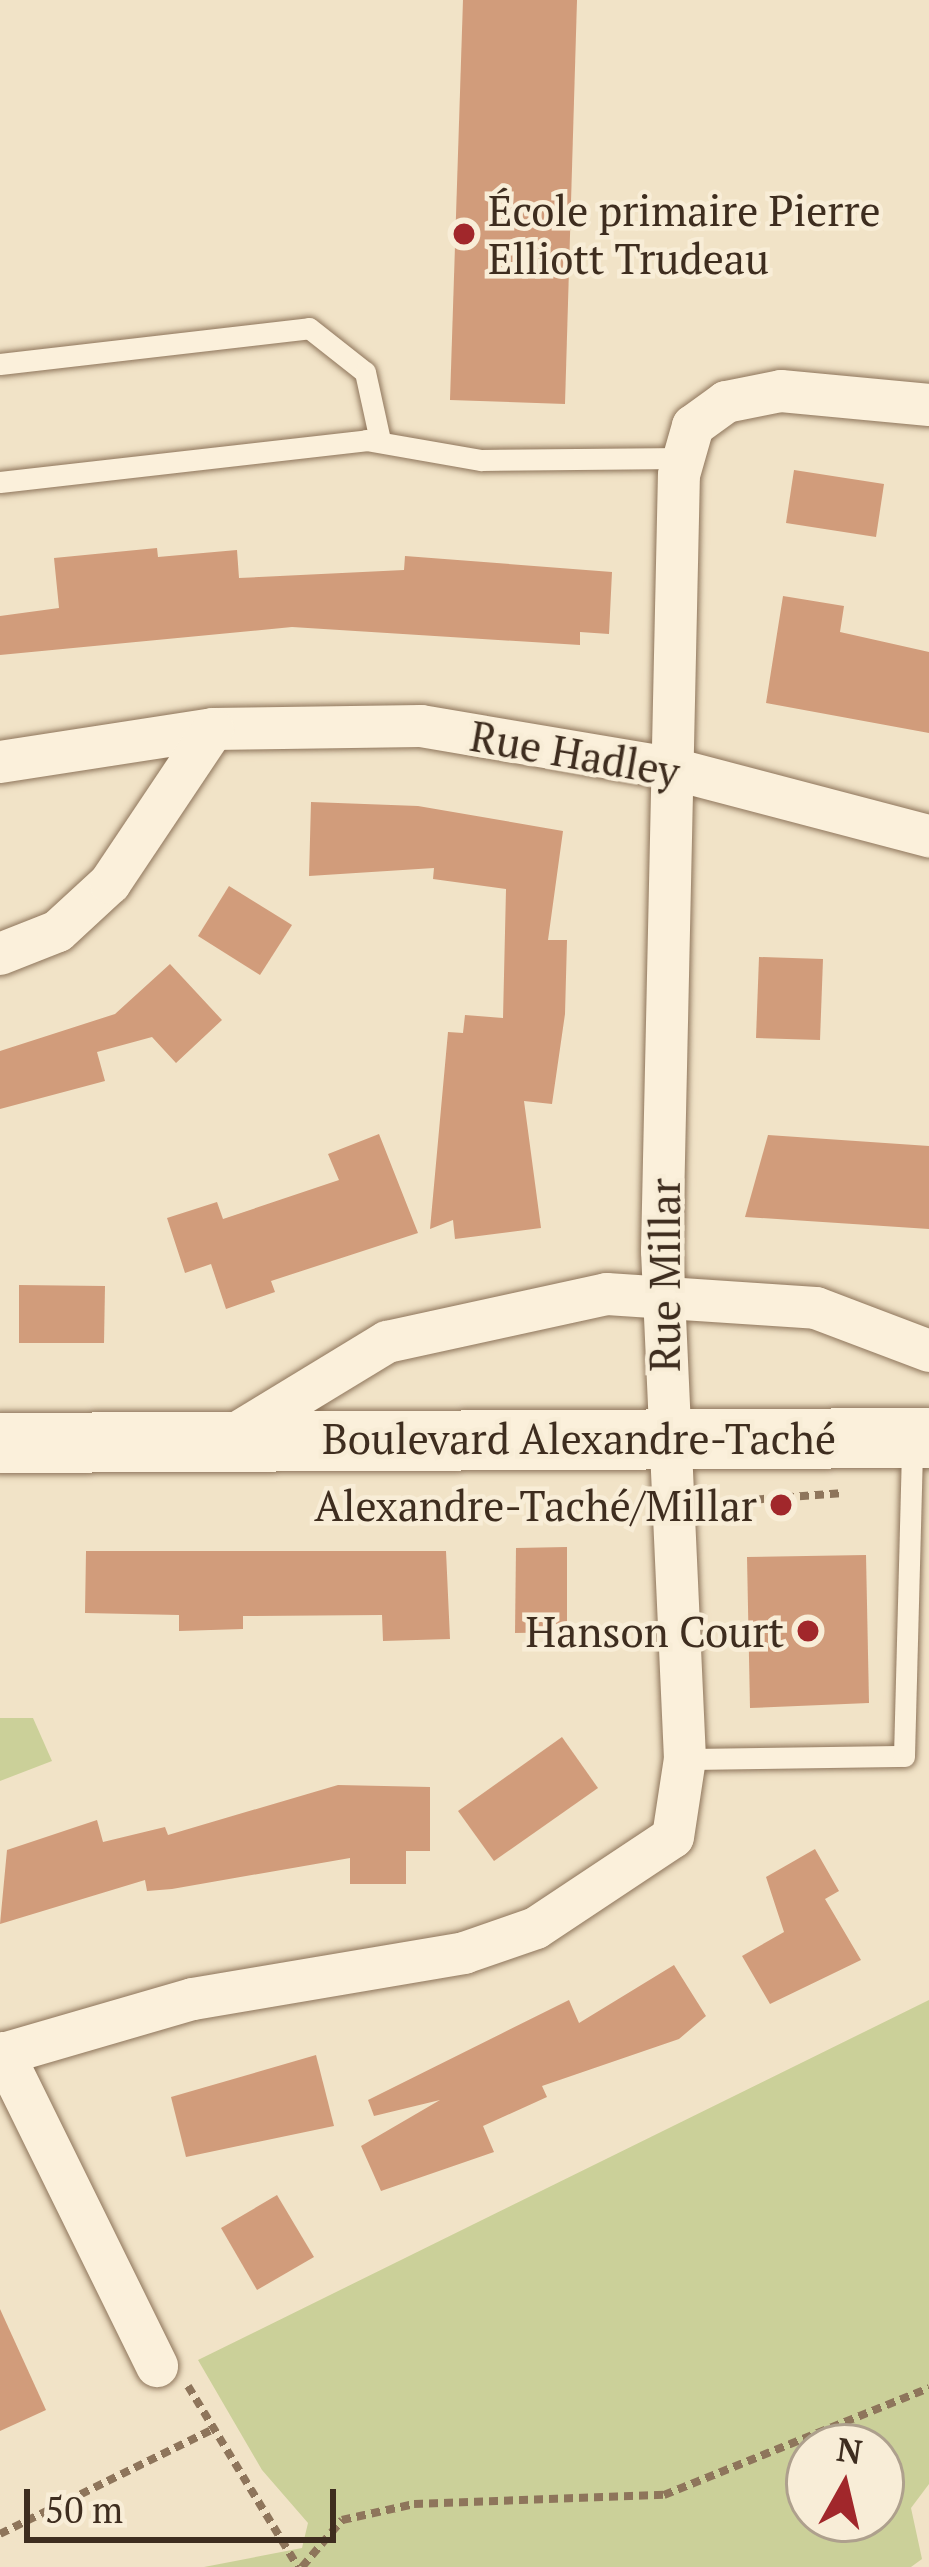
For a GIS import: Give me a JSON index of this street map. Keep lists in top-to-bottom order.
{
  "streets": {
    "main road": ["Boulevard Alexandre-Taché"],
    "street": ["Rue Hadley", "Rue Millar"]
  },
  "crossings": [
    ["Rue Hadley", "Rue Millar"],
    ["Rue Millar", "Boulevard Alexandre-Taché"]
  ],
  "places": ["École primaire Pierre Elliott Trudeau", "Alexandre-Taché/Millar", "Hanson Court"],
  "scale_bar": "50 m",
  "north": "top"
}
